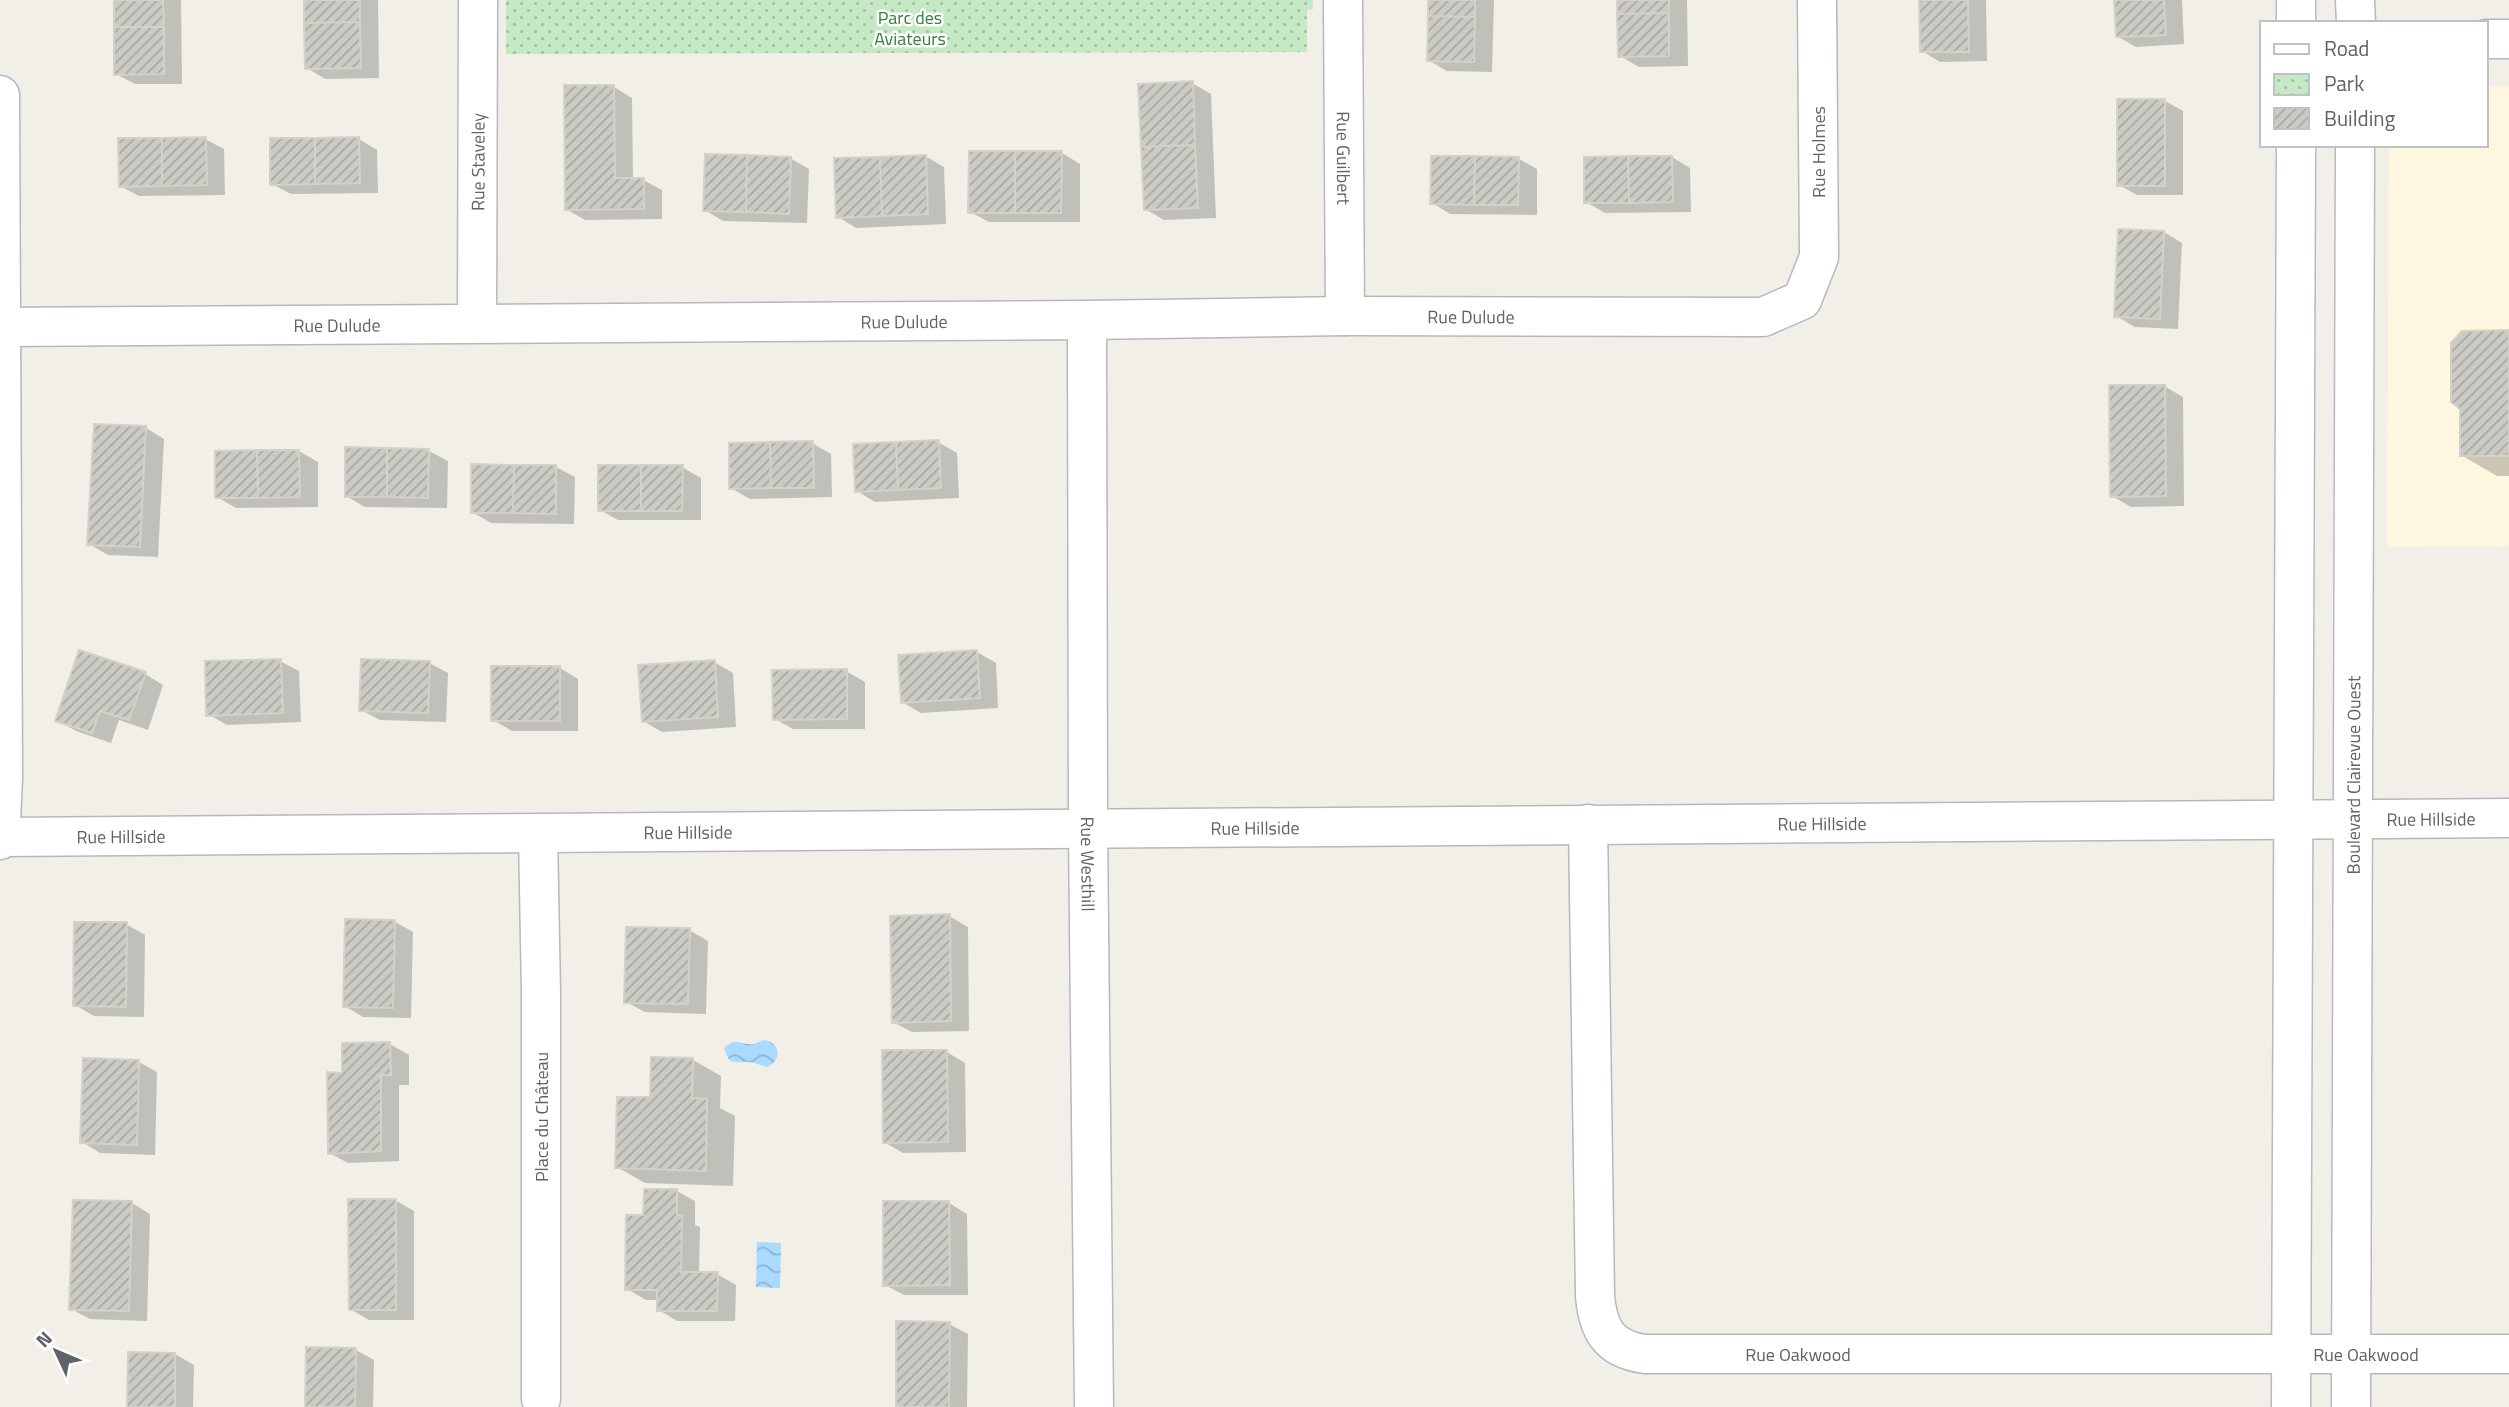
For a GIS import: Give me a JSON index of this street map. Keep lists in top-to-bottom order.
{
  "streets": {
    "street": [
      "Rue Holmes",
      "Rue Guilbert",
      "Rue Staveley",
      "Rue Dulude",
      "Boulevard Clairevue Ouest",
      "Rue Hillside",
      "Rue Westhill",
      "Place du Château",
      "Rue Oakwood"
    ]
  },
  "crossings": [
    ["Rue Holmes", "Rue Dulude"],
    ["Rue Guilbert", "Rue Dulude"],
    ["Rue Staveley", "Rue Dulude"],
    ["Rue Dulude", "Rue Westhill"],
    ["Boulevard Clairevue Ouest", "Rue Hillside"],
    ["Boulevard Clairevue Ouest", "Rue Oakwood"],
    ["Rue Hillside", "Rue Westhill"],
    ["Rue Hillside", "Place du Château"],
    ["Rue Hillside", "Rue Oakwood"]
  ],
  "parks": ["Parc des Aviateurs"],
  "legend": ["Road", "Park", "Building"],
  "north": "top left"
}
